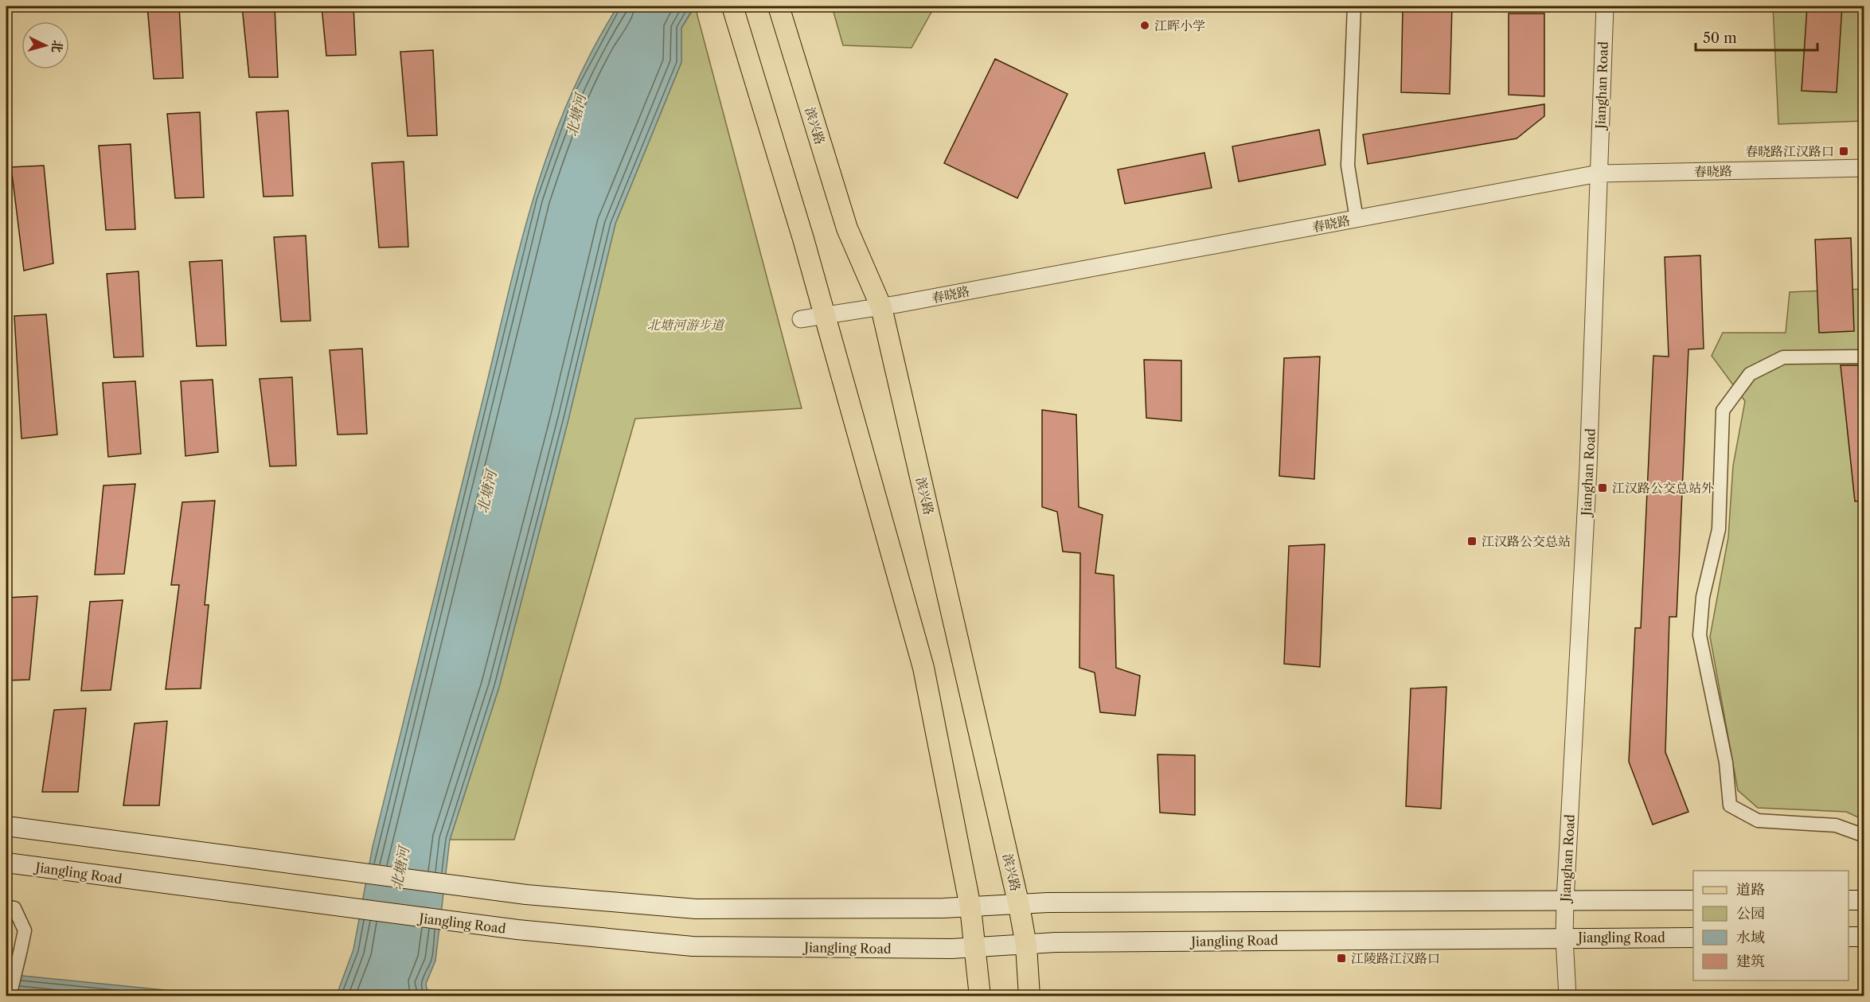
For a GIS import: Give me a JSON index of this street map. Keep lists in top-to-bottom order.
{
  "streets": {
    "main road": ["滨兴路", "Jiangling Road"],
    "street": ["Jianghan Road", "春晓路"]
  },
  "crossings": [
    ["Jianghan Road", "春晓路"],
    ["Jianghan Road", "Jiangling Road"],
    ["滨兴路", "春晓路"],
    ["滨兴路", "Jiangling Road"]
  ],
  "water": ["北塘河"],
  "parks": ["北塘河游步道"],
  "places": {
    "other": ["江晖小学"],
    "transit": [
      "春晓路江汉路口",
      "江汉路公交总站外",
      "江汉路公交总站",
      "江陵路江汉路口"
    ]
  },
  "legend": [
    "道路",
    "公园",
    "水域",
    "建筑"
  ],
  "scale_bar": "50 m",
  "north": "right"
}
